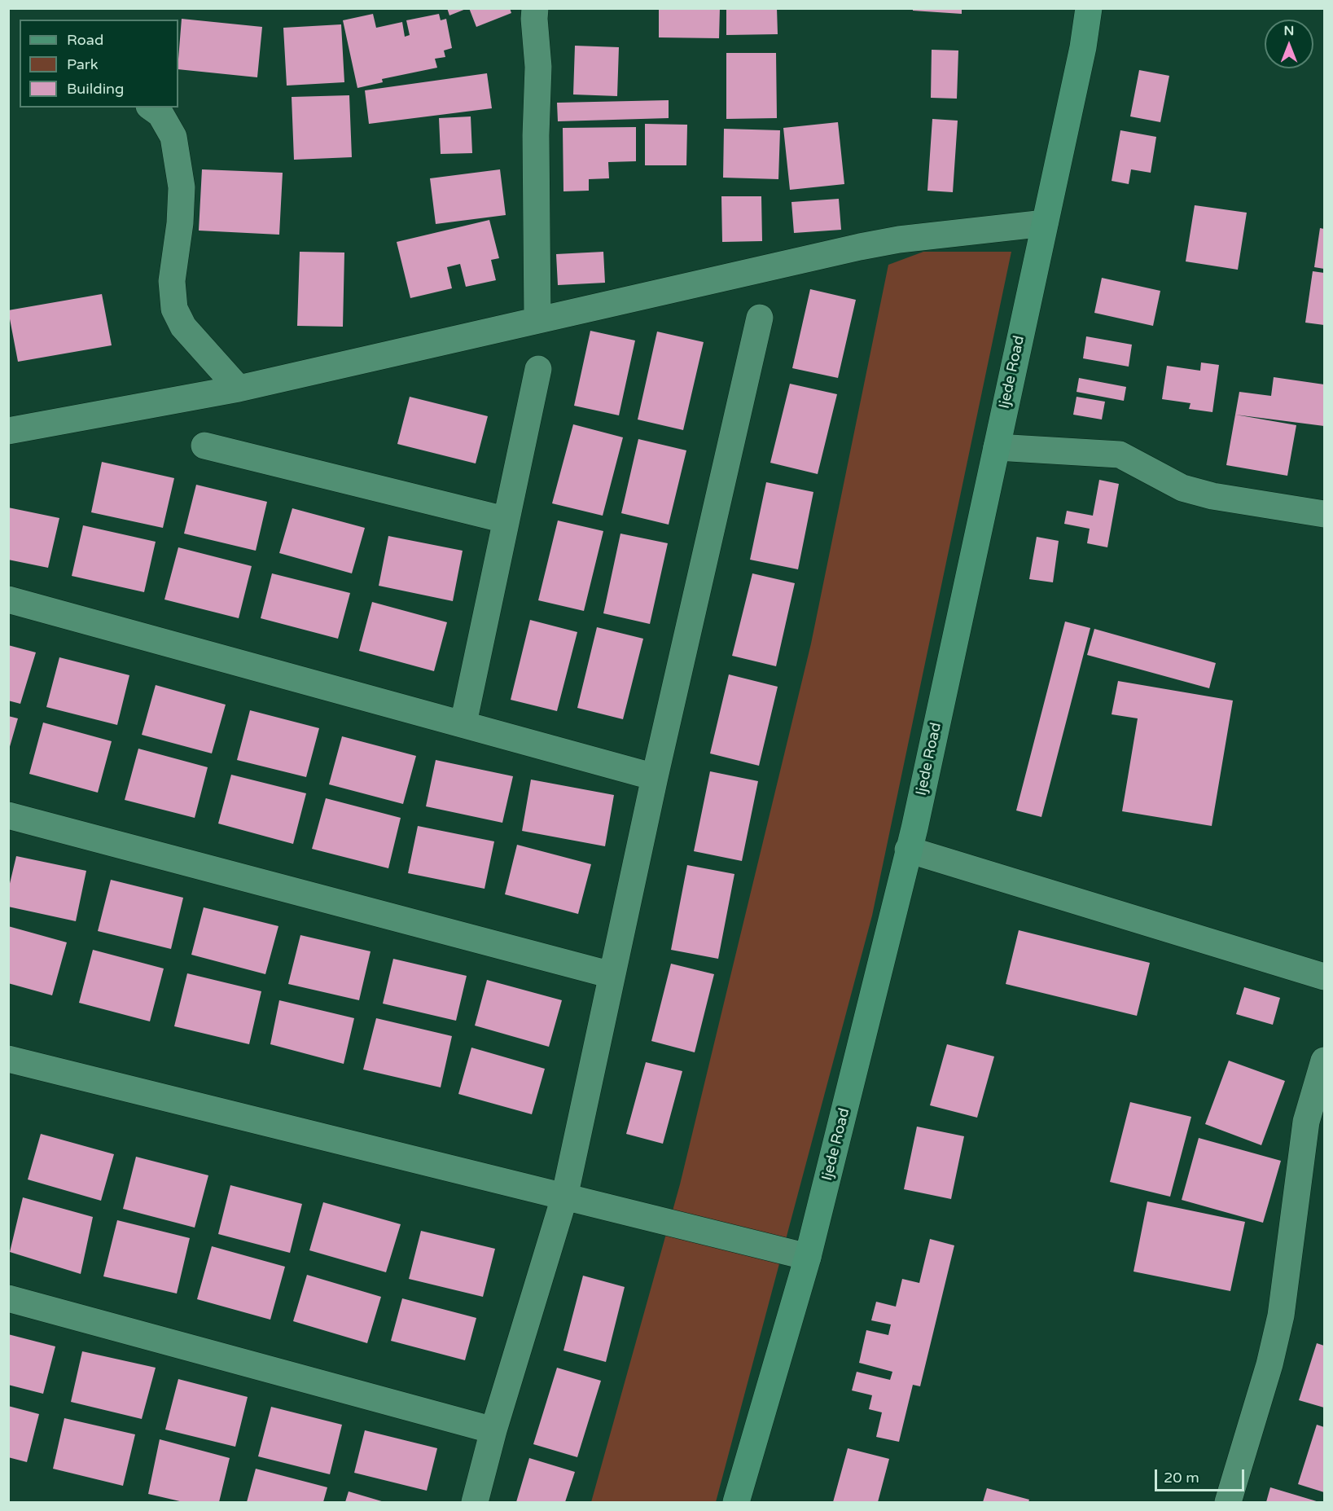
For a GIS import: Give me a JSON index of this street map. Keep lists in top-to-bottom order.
{
  "streets": {
    "main road": ["Ijede Road"]
  },
  "legend": ["Road", "Park", "Building"],
  "scale_bar": "20 m",
  "north": "top"
}
